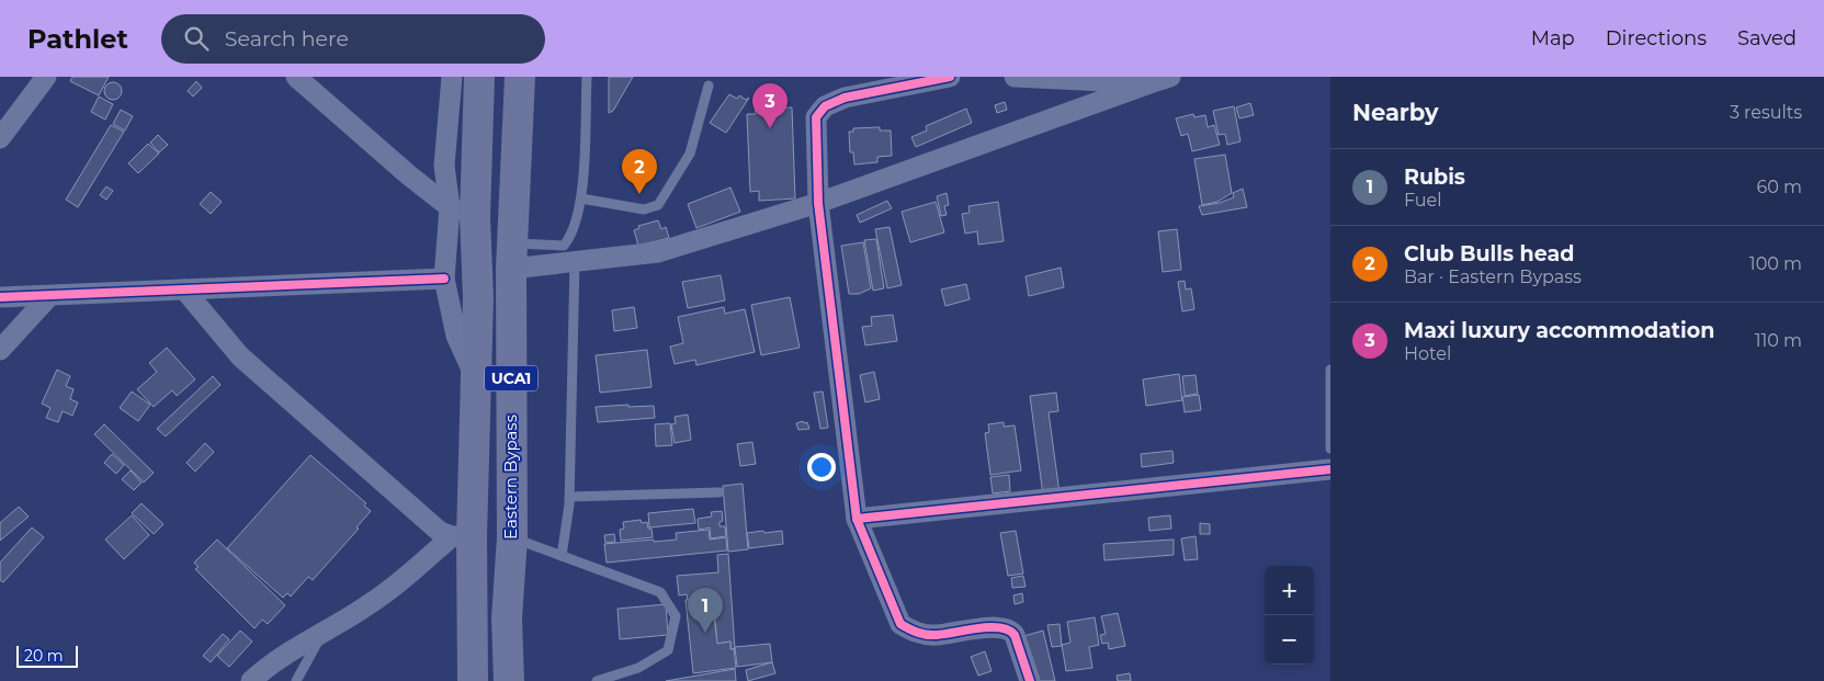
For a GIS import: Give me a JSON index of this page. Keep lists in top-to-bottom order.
{
  "streets": {
    "main road": ["UCA1", "Eastern Bypass"]
  },
  "scale_bar": "20 m",
  "page": {
    "header": "Pathlet",
    "search": "Search here",
    "nav": ["Map", "Directions", "Saved"],
    "heading": ["Nearby", "3 results"],
    "pins": ["3", "2", "1"],
    "list": [
      {
        "mark": "1",
        "name": "Rubis",
        "note": "Fuel",
        "value": "60 m"
      },
      {
        "mark": "2",
        "name": "Club Bulls head",
        "note": "Bar · Eastern Bypass",
        "value": "100 m"
      },
      {
        "mark": "3",
        "name": "Maxi luxury accommodation",
        "note": "Hotel",
        "value": "110 m"
      }
    ],
    "map_buttons": ["+", "−"],
    "scale": "20 m"
  }
}
